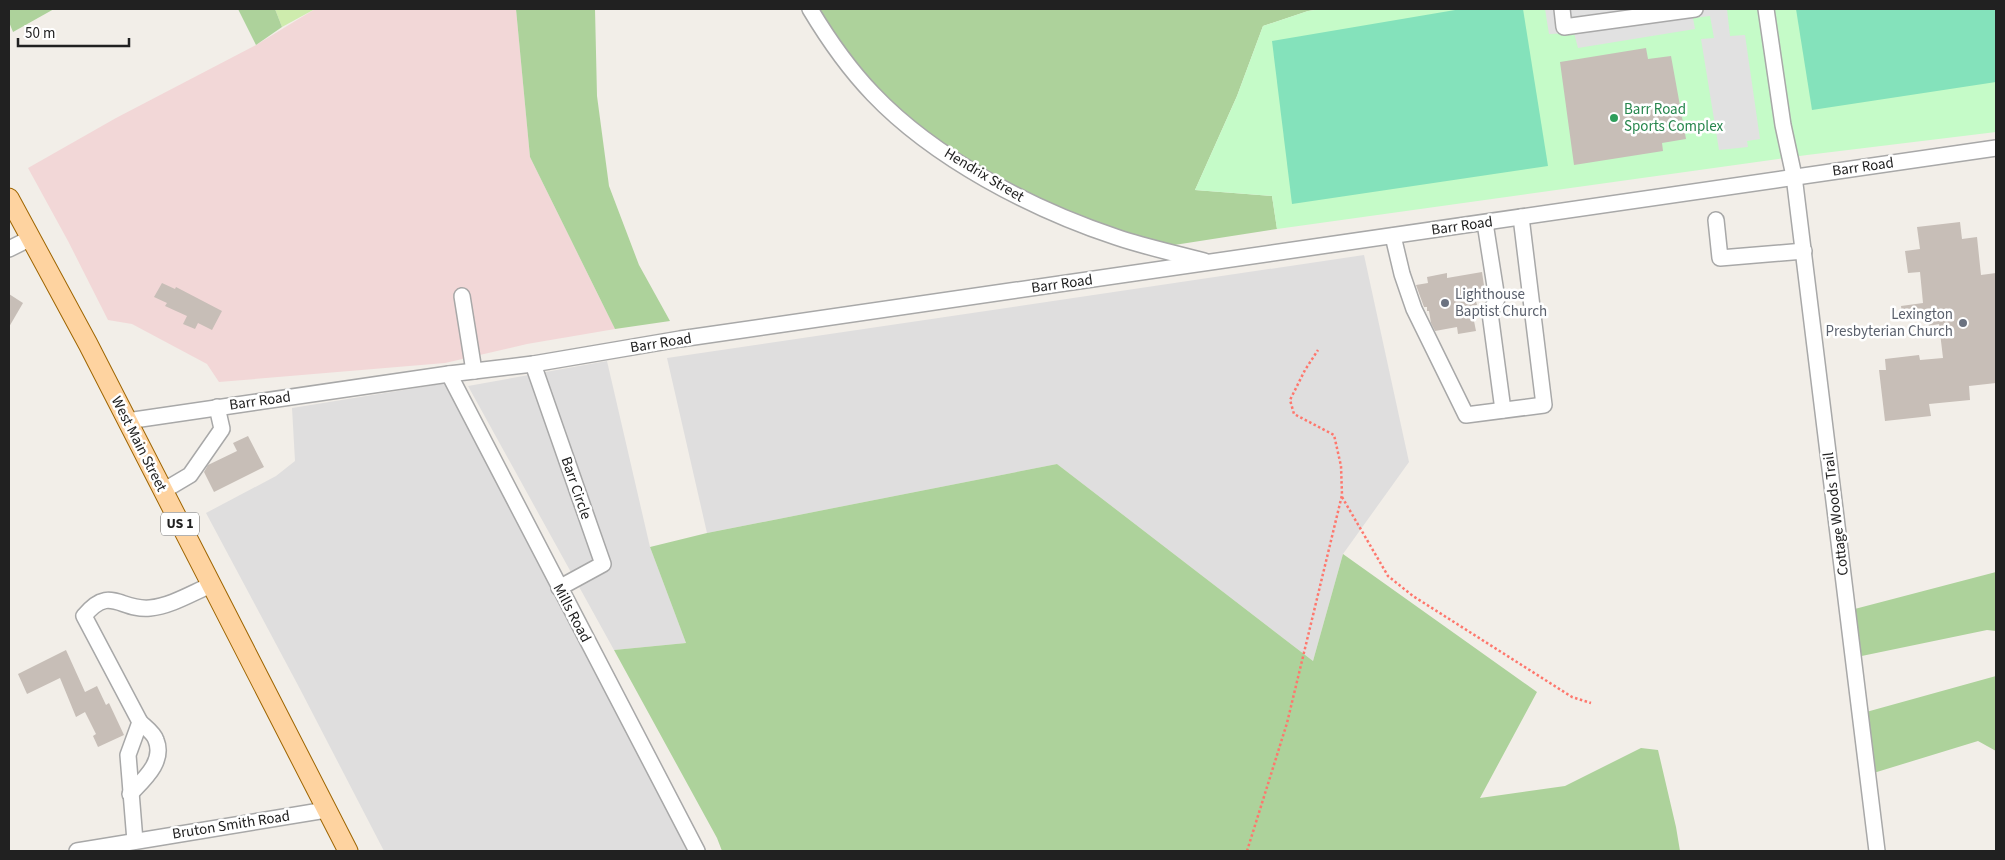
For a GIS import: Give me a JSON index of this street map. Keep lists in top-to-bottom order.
{
  "streets": {
    "main road": ["West Main Street", "US 1"],
    "street": [
      "Barr Road",
      "Hendrix Street",
      "Barr Circle",
      "Cottage Woods Trail",
      "Mills Road",
      "Bruton Smith Road"
    ]
  },
  "crossings": [
    ["Barr Road", "Hendrix Street"],
    ["Barr Road", "West Main Street"],
    ["Barr Road", "Barr Circle"],
    ["Barr Road", "Cottage Woods Trail"],
    ["Barr Road", "Mills Road"],
    ["West Main Street", "Bruton Smith Road"],
    ["Barr Circle", "Mills Road"]
  ],
  "places": ["Barr Road Sports Complex", "Lighthouse Baptist Church", "Lexington Presbyterian Church"],
  "scale_bar": "50 m"
}
